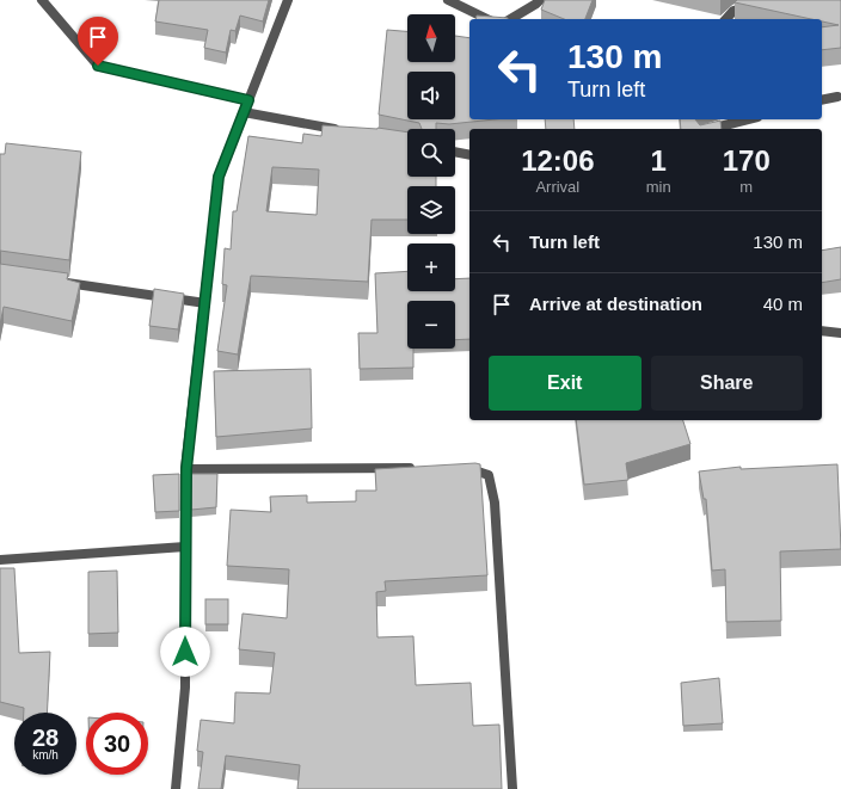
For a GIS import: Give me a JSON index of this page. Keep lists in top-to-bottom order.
{
  "north": "top",
  "page": {
    "map_buttons": ["+", "−"],
    "turn": ["130 m", "Turn left"],
    "eta": [
      "12:06",
      "Arrival",
      "1",
      "min",
      "170",
      "m"
    ],
    "list": [
      {
        "name": "Turn left",
        "value": "130 m"
      },
      {
        "name": "Arrive at destination",
        "value": "40 m"
      }
    ],
    "buttons": ["Exit", "Share"],
    "speed": "28 km/h",
    "limit": "30"
  }
}
